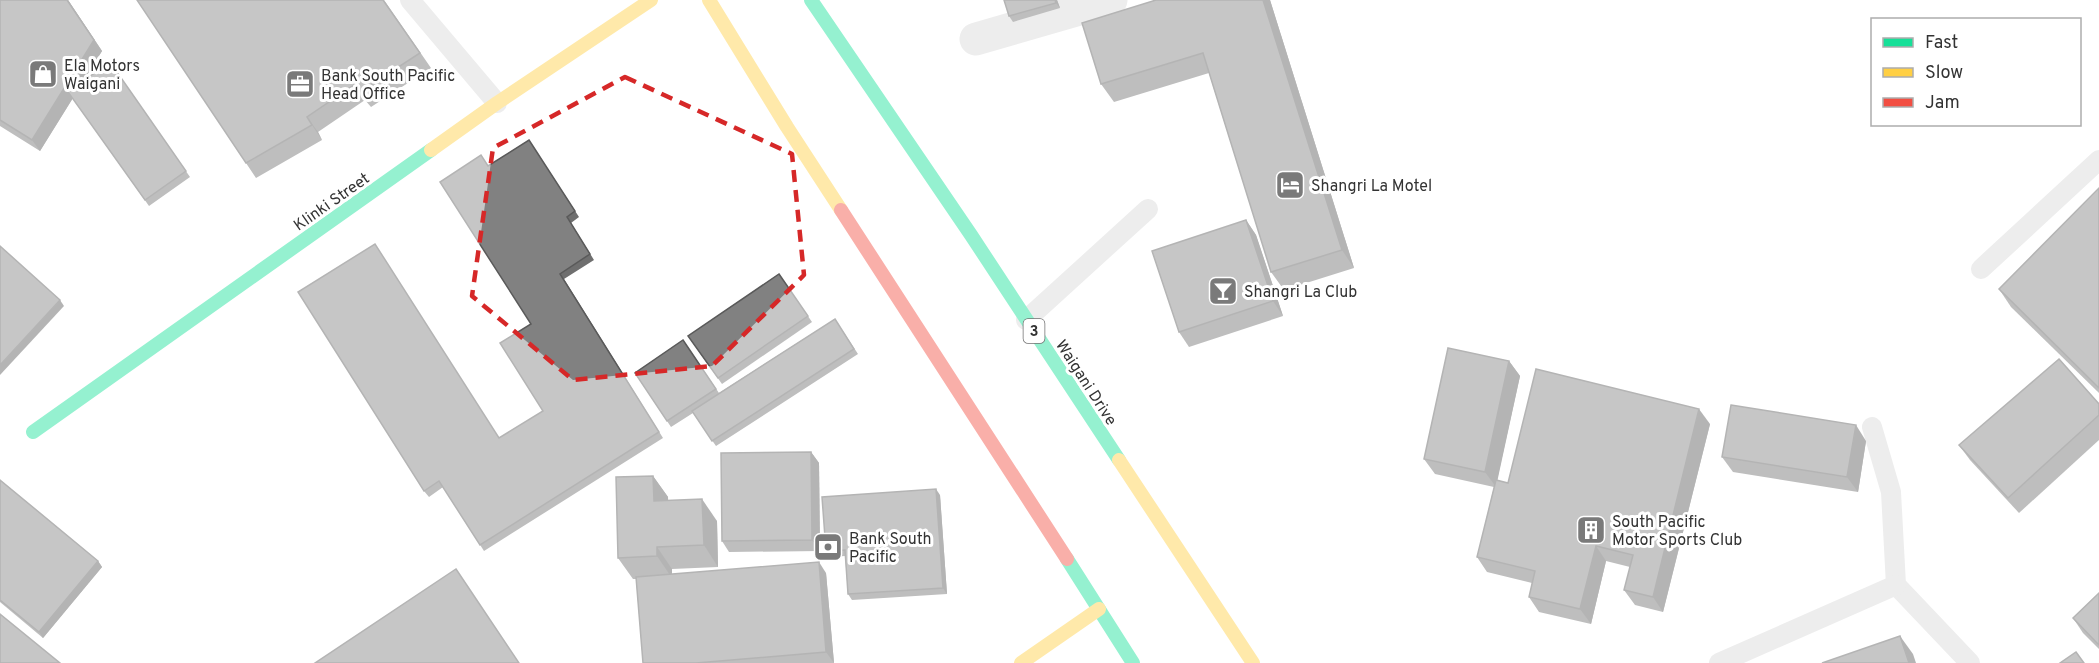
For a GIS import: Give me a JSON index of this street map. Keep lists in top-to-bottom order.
{
  "streets": {
    "main road": ["Klinki Street", "3", "Waigani Drive"]
  },
  "places": {
    "shop": ["Ela Motors Waigani"],
    "office": ["Bank South Pacific Head Office"],
    "hotel": ["Shangri La Motel"],
    "bar": ["Shangri La Club"],
    "building": ["South Pacific Motor Sports Club"],
    "bank": ["Bank South Pacific"]
  },
  "legend": ["Fast", "Slow", "Jam"]
}
